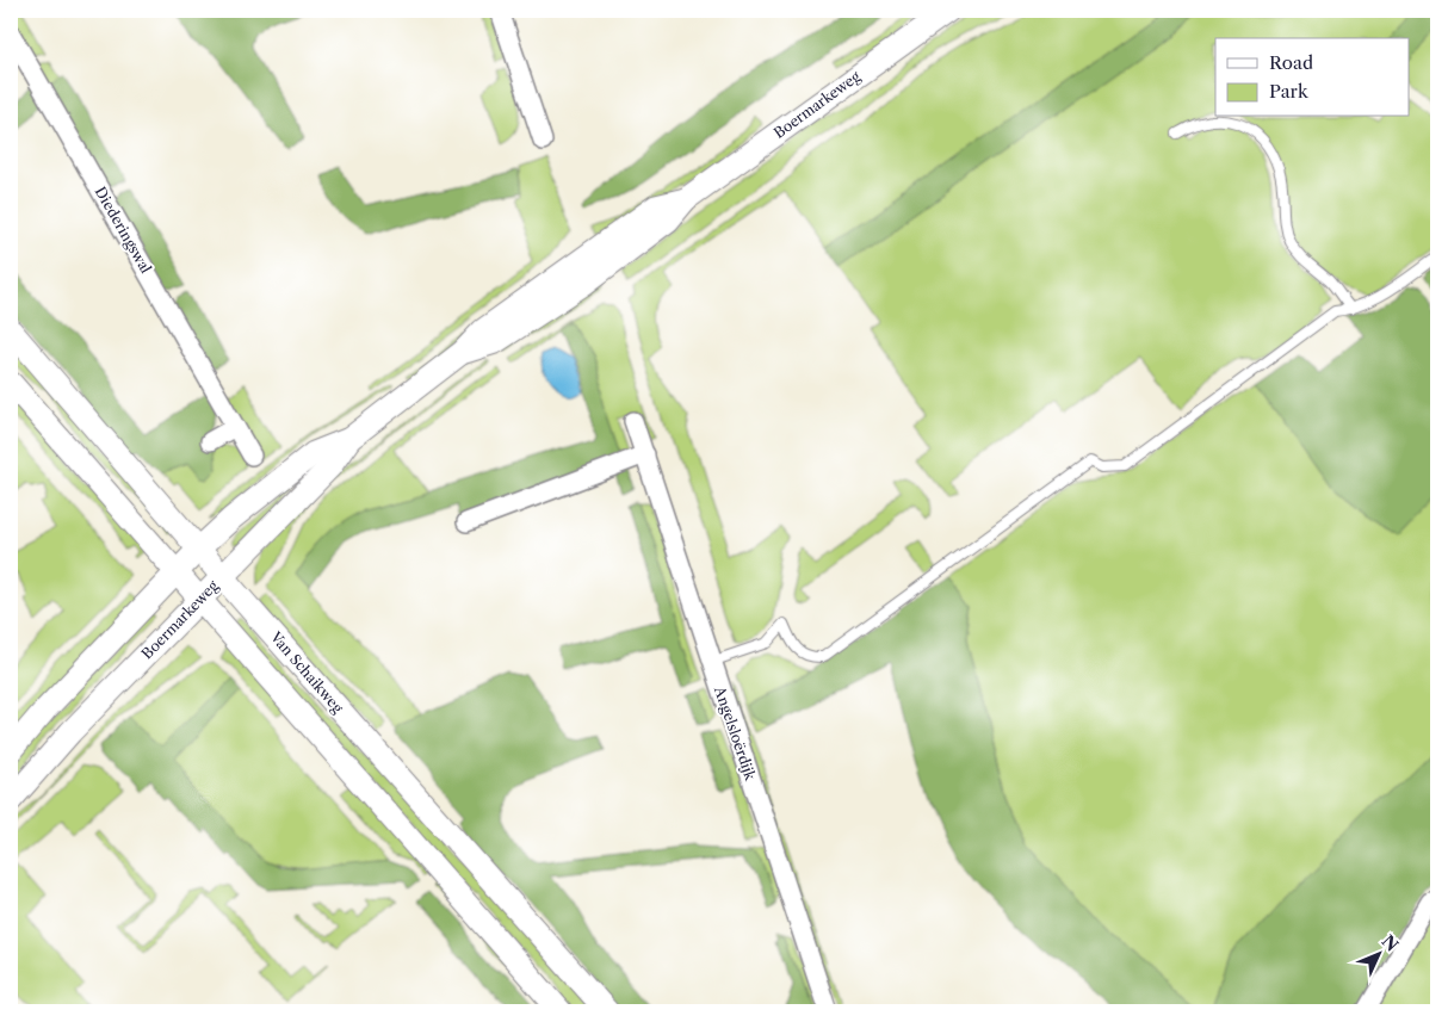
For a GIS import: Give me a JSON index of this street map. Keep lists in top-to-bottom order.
{
  "streets": {
    "street": [
      "Boermarkeweg",
      "Diederingswal",
      "Van Schaikweg",
      "Angelsloërdijk"
    ]
  },
  "crossings": [
    ["Boermarkeweg", "Van Schaikweg"]
  ],
  "legend": ["Road", "Park"],
  "north": "top right"
}
